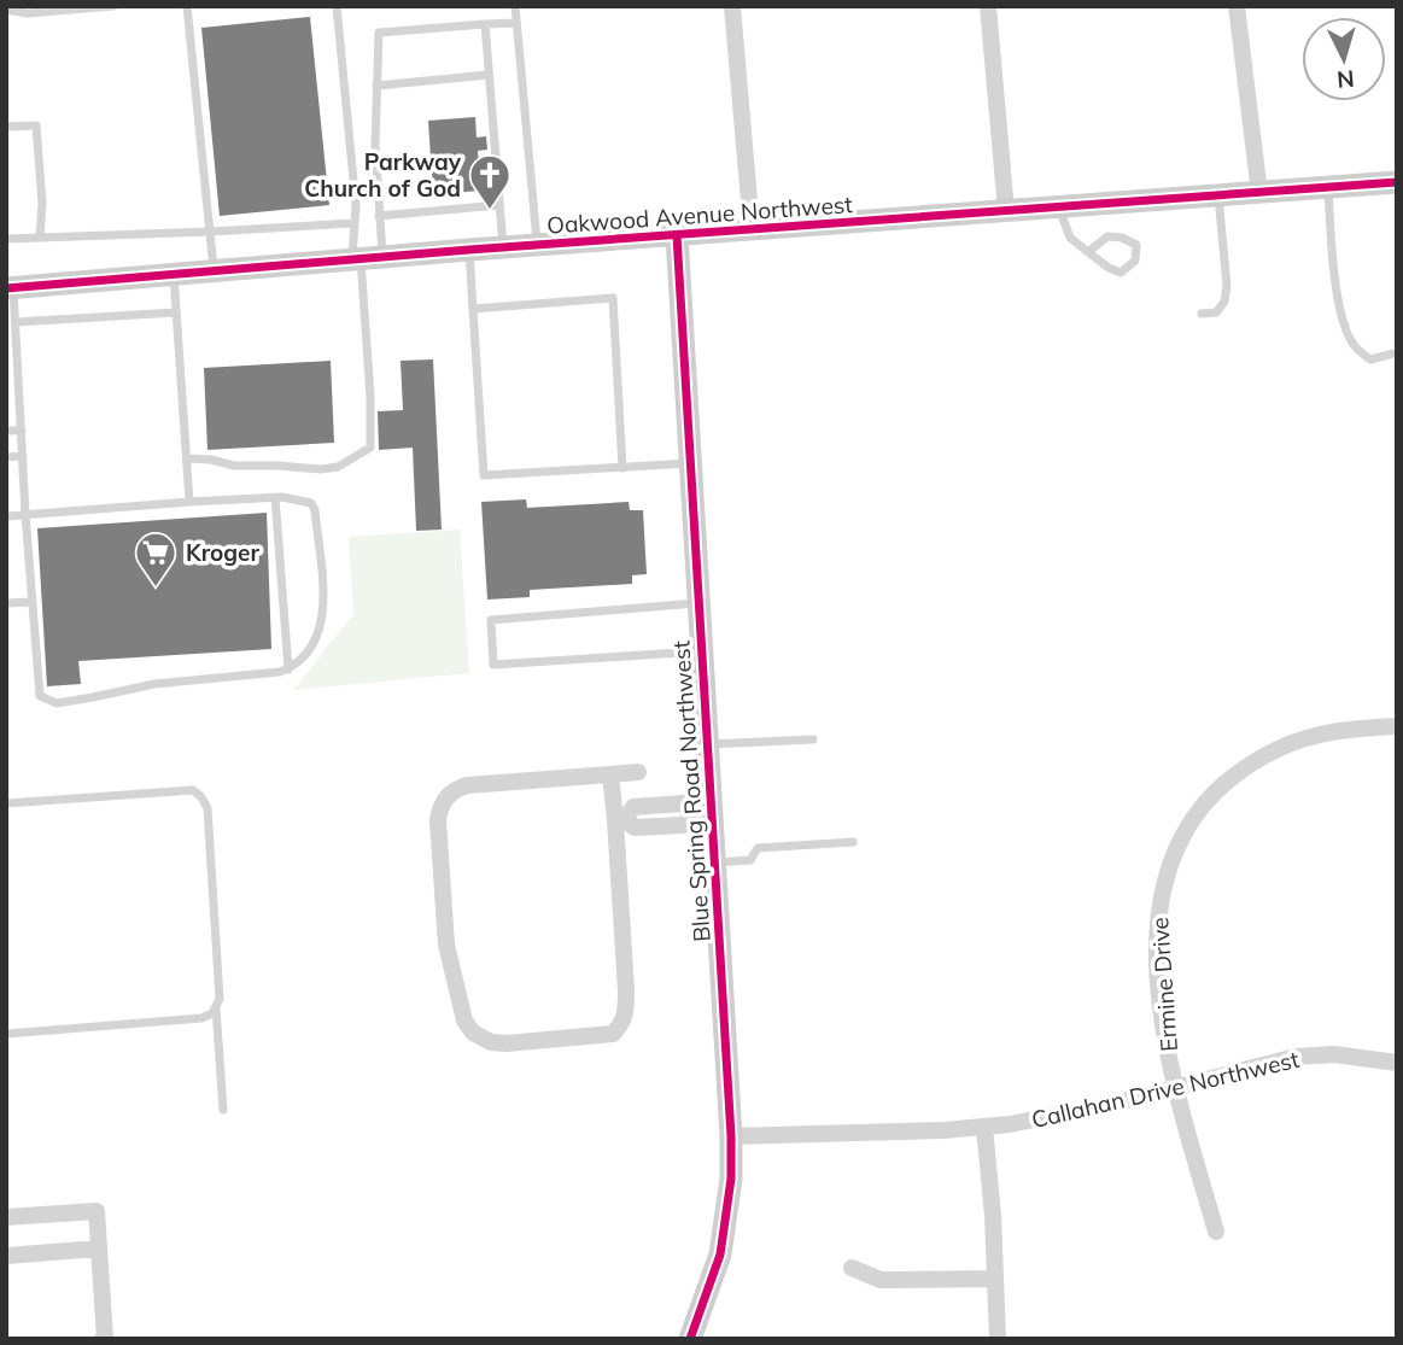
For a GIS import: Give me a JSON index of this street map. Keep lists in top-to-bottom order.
{
  "streets": {
    "street": [
      "Oakwood Avenue Northwest",
      "Blue Spring Road Northwest",
      "Ermine Drive",
      "Callahan Drive Northwest"
    ]
  },
  "crossings": [
    ["Oakwood Avenue Northwest", "Blue Spring Road Northwest"],
    ["Blue Spring Road Northwest", "Callahan Drive Northwest"],
    ["Ermine Drive", "Callahan Drive Northwest"]
  ],
  "places": {
    "church": ["Parkway Church of God"],
    "supermarket": ["Kroger"]
  },
  "north": "bottom"
}
